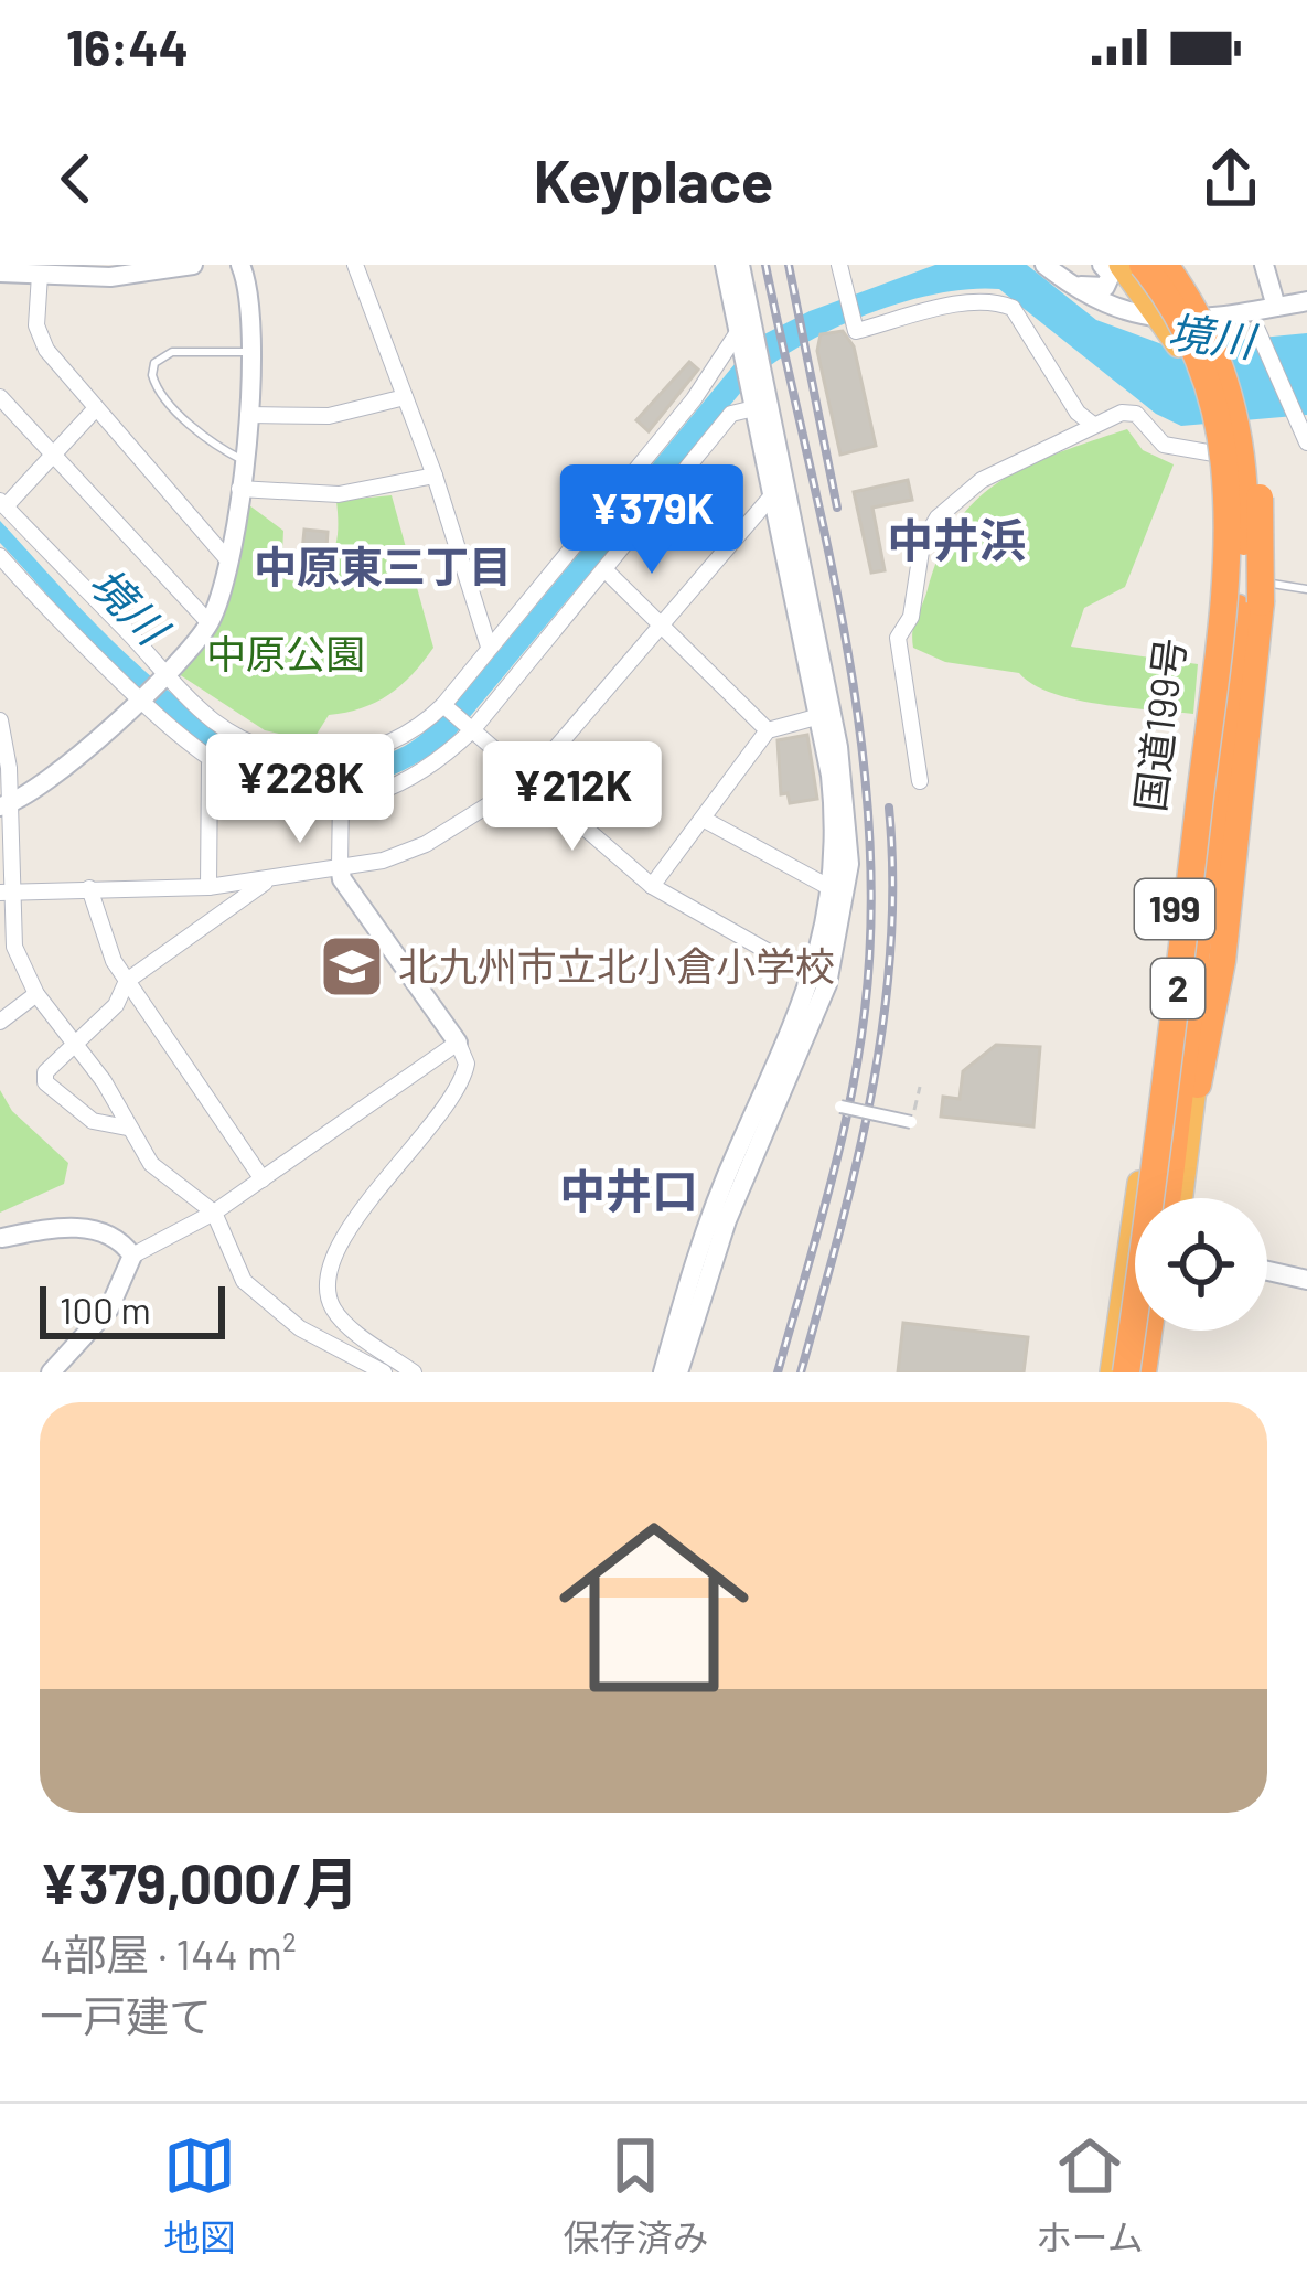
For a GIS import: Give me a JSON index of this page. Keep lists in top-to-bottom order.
{
  "streets": {
    "highway": ["国道199号", "199", "2"]
  },
  "crossings": [
    ["国道199号", "2"]
  ],
  "districts": ["中井浜", "中原東三丁目", "中井口"],
  "water": ["境川"],
  "parks": ["中原公園"],
  "places": {
    "school or university": ["北九州市立北小倉小学校"]
  },
  "scale_bar": "100 m",
  "page": {
    "status": "16:44",
    "header": "Keyplace",
    "price": ["¥379K", "¥228K", "¥212K"],
    "scale": "100 m",
    "list": [
      {
        "name": "¥379,000/月",
        "note": "4部屋 · 144 m² · 一戸建て"
      }
    ],
    "tabs": ["地図", "保存済み", "ホーム"]
  }
}
